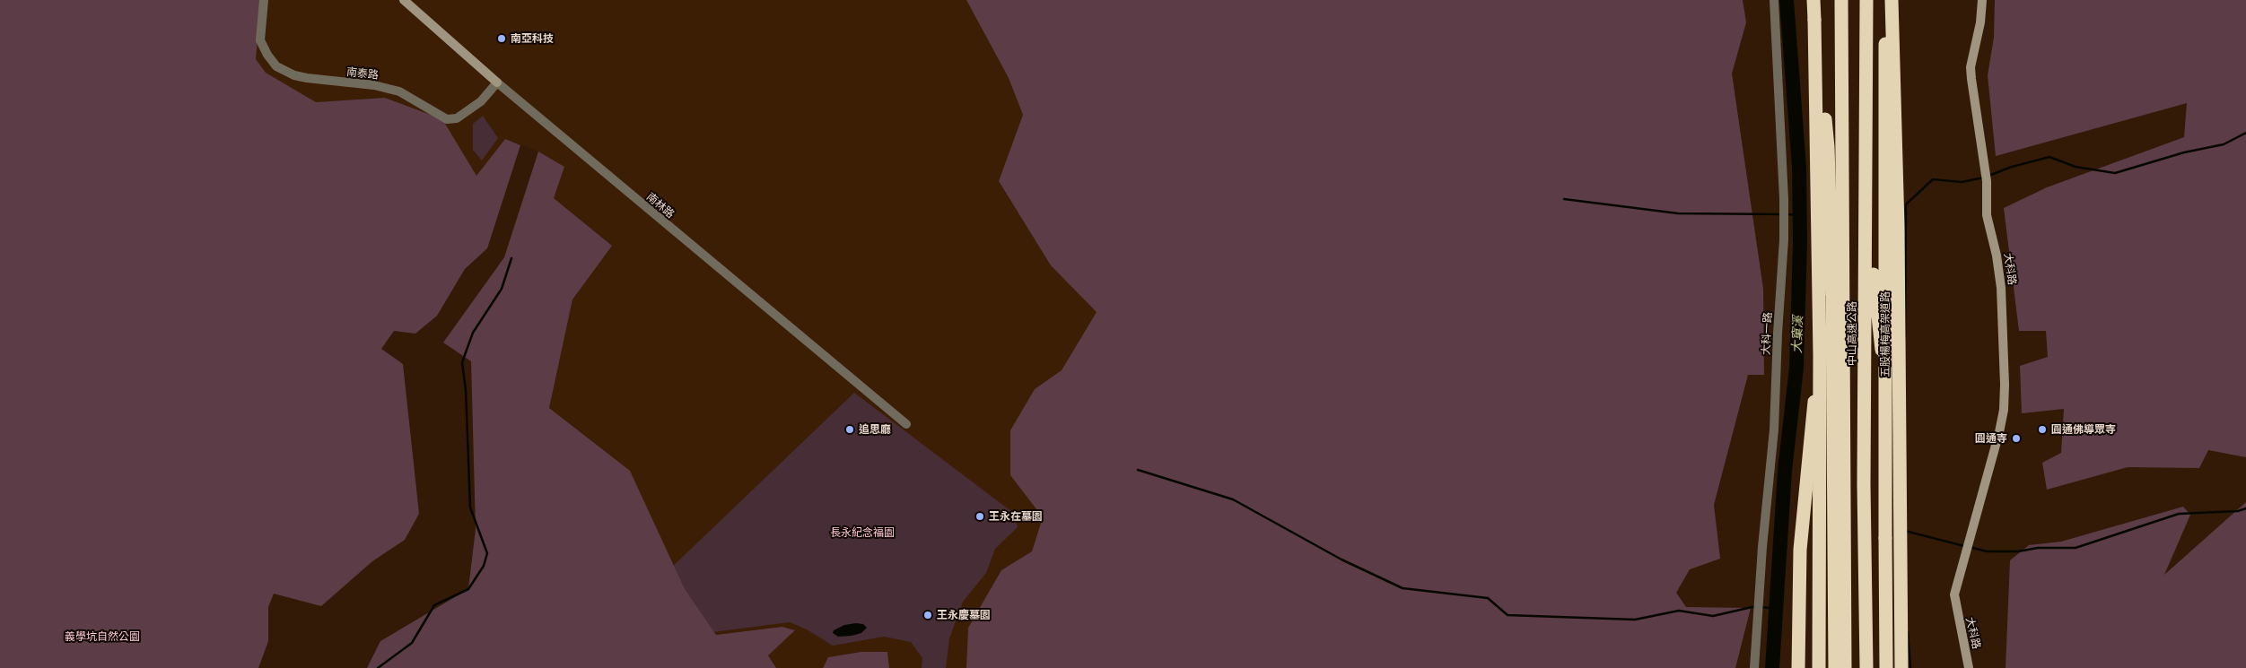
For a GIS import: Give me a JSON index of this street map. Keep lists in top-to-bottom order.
{
  "streets": {
    "highway": ["中山高速公路", "五股楊梅高架道路"],
    "street": [
      "南泰路",
      "南林路",
      "大科路",
      "大科一路"
    ]
  },
  "crossings": [
    ["南泰路", "南林路"]
  ],
  "water": ["大窠溪"],
  "parks": ["長永紀念福園", "義學坑自然公園"],
  "places": [
    "南亞科技",
    "追思廳",
    "圓通佛導眾寺",
    "圓通寺",
    "王永在墓園",
    "王永慶墓園"
  ]
}
